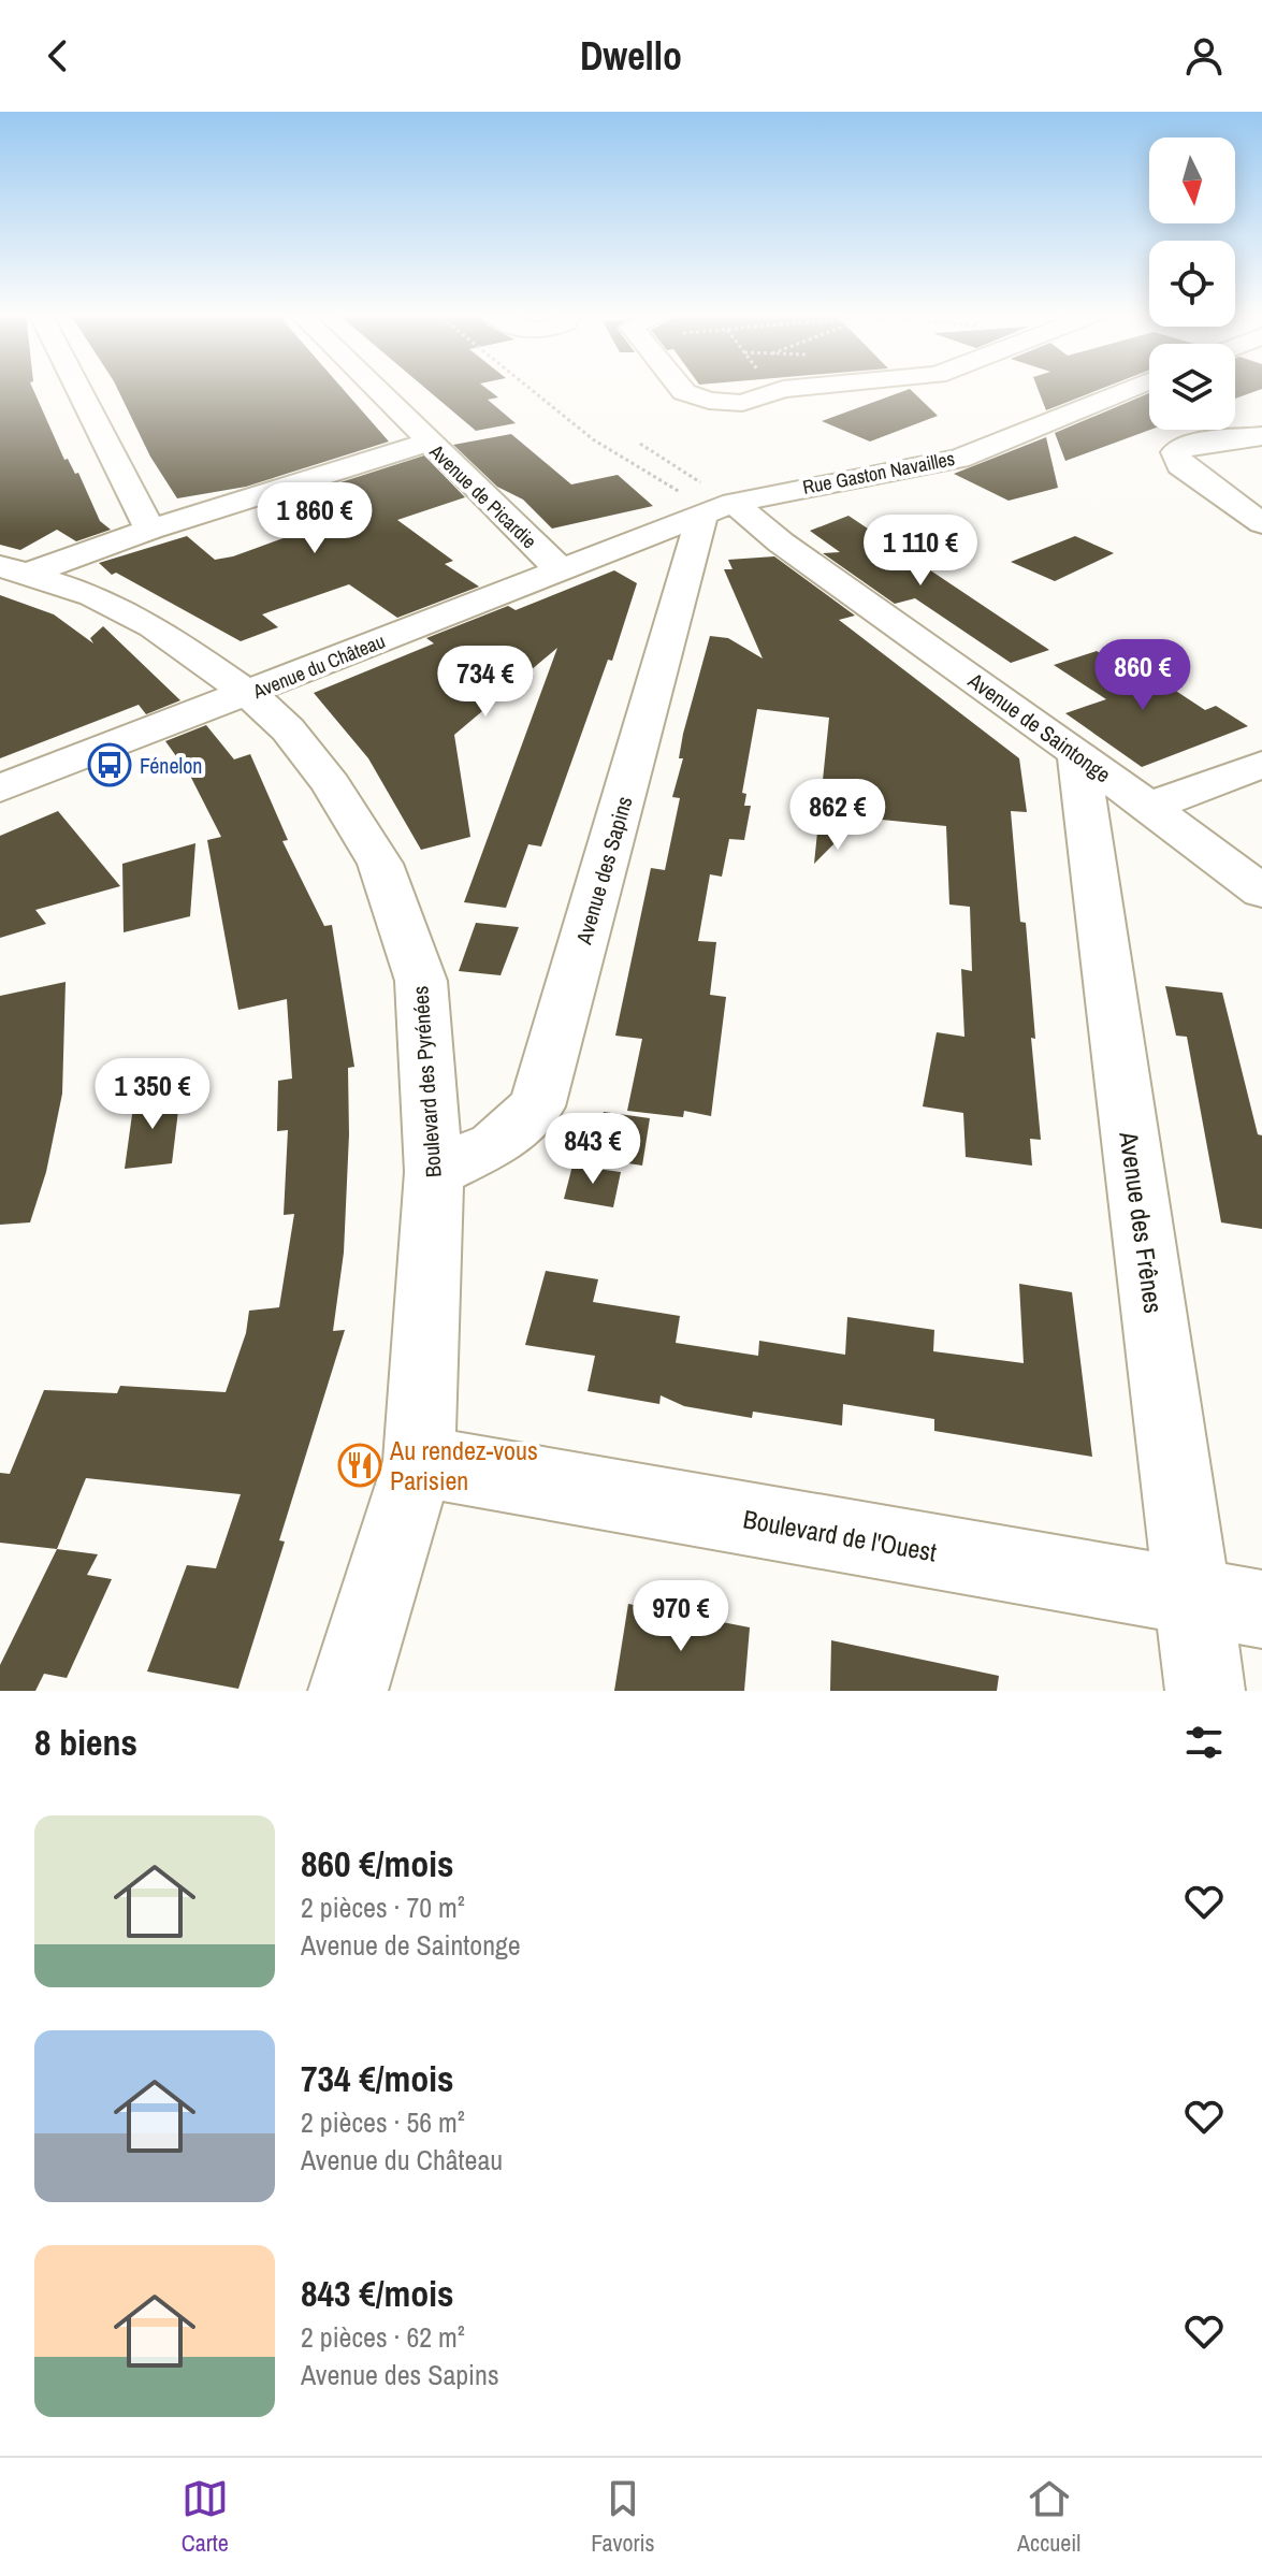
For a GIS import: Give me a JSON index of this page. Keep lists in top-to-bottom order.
{
  "streets": {
    "street": [
      "Rue Gaston Navailles",
      "Avenue de Picardie",
      "Avenue du Château",
      "Avenue de Saintonge",
      "Avenue des Sapins",
      "Boulevard des Pyrénées",
      "Avenue des Frênes",
      "Boulevard de l'Ouest"
    ]
  },
  "crossings": [
    ["Rue Gaston Navailles", "Avenue du Château"],
    ["Rue Gaston Navailles", "Avenue de Saintonge"],
    ["Rue Gaston Navailles", "Avenue des Sapins"],
    ["Avenue de Picardie", "Avenue du Château"],
    ["Avenue du Château", "Avenue de Saintonge"],
    ["Avenue du Château", "Avenue des Sapins"],
    ["Avenue du Château", "Boulevard des Pyrénées"],
    ["Avenue de Saintonge", "Avenue des Sapins"],
    ["Avenue de Saintonge", "Avenue des Frênes"],
    ["Avenue des Sapins", "Boulevard des Pyrénées"],
    ["Boulevard des Pyrénées", "Boulevard de l'Ouest"],
    ["Avenue des Frênes", "Boulevard de l'Ouest"]
  ],
  "places": {
    "bus stop": ["Fénelon"],
    "restaurant": ["Au rendez-vous Parisien"]
  },
  "north": "bottom",
  "page": {
    "header": "Dwello",
    "price": [
      "1 860 €",
      "1 110 €",
      "860 €",
      "734 €",
      "862 €",
      "1 350 €",
      "843 €",
      "970 €"
    ],
    "heading": "8 biens",
    "list": [
      {
        "name": "860 €/mois",
        "note": "2 pièces · 70 m² · Avenue de Saintonge"
      },
      {
        "name": "734 €/mois",
        "note": "2 pièces · 56 m² · Avenue du Château"
      },
      {
        "name": "843 €/mois",
        "note": "2 pièces · 62 m² · Avenue des Sapins"
      }
    ],
    "tabs": ["Carte", "Favoris", "Accueil"]
  }
}
